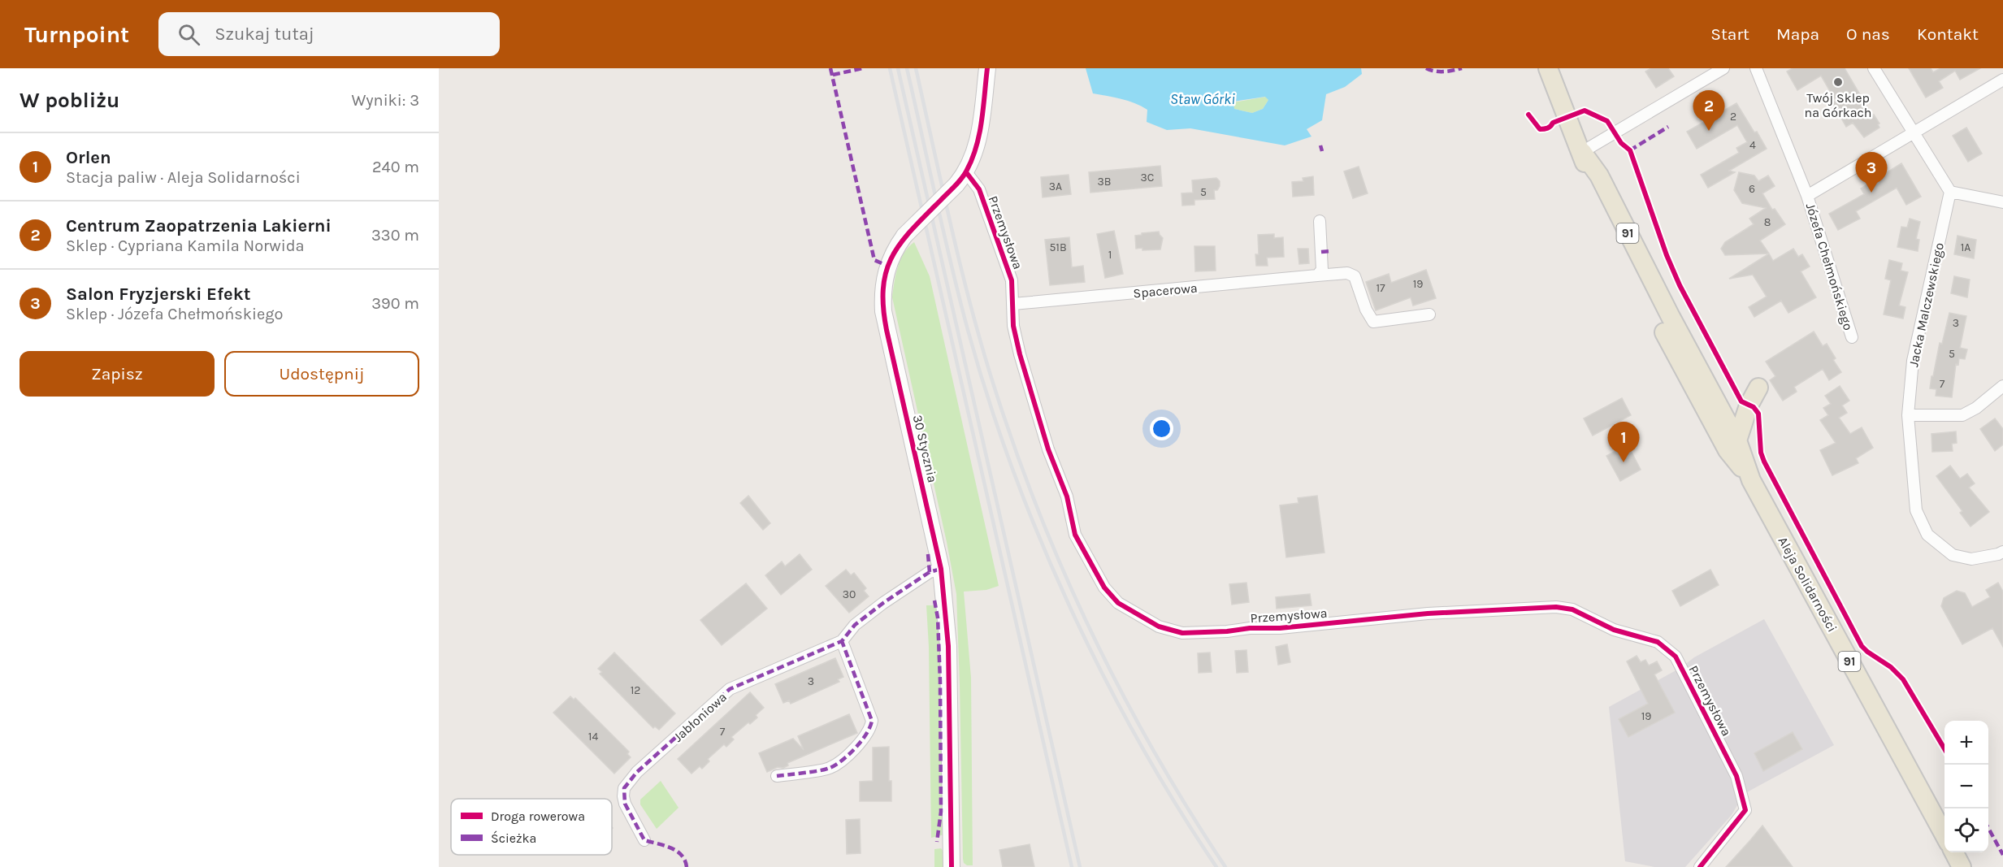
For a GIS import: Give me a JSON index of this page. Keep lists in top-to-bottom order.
{
  "streets": {
    "main road": ["91", "Aleja Solidarności"],
    "street": [
      "Przemysłowa",
      "Józefa Chełmońskiego",
      "Spacerowa",
      "Jacka Malczewskiego",
      "30 Stycznia",
      "Jabłoniowa"
    ]
  },
  "crossings": [
    ["Przemysłowa", "Spacerowa"],
    ["Przemysłowa", "30 Stycznia"],
    ["30 Stycznia", "Jabłoniowa"]
  ],
  "water": ["Staw Górki"],
  "places": ["Twój Sklep na Górkach"],
  "house_numbers": [
    "2",
    "4",
    "3C",
    "3B",
    "3A",
    "6",
    "5",
    "8",
    "51B",
    "1A",
    "1",
    "19",
    "17",
    "3",
    "5",
    "7",
    "30",
    "3",
    "12",
    "19",
    "7",
    "14"
  ],
  "legend": ["Droga rowerowa", "Ścieżka"],
  "page": {
    "header": "Turnpoint",
    "search": "Szukaj tutaj",
    "nav": [
      "Start",
      "Mapa",
      "O nas",
      "Kontakt"
    ],
    "heading": ["W pobliżu", "Wyniki: 3"],
    "pins": ["2", "3", "1"],
    "list": [
      {
        "mark": "1",
        "name": "Orlen",
        "note": "Stacja paliw · Aleja Solidarności",
        "value": "240 m"
      },
      {
        "mark": "2",
        "name": "Centrum Zaopatrzenia Lakierni",
        "note": "Sklep · Cypriana Kamila Norwida",
        "value": "330 m"
      },
      {
        "mark": "3",
        "name": "Salon Fryzjerski Efekt",
        "note": "Sklep · Józefa Chełmońskiego",
        "value": "390 m"
      }
    ],
    "buttons": ["Zapisz", "Udostępnij"],
    "map_buttons": ["+", "−"]
  }
}
